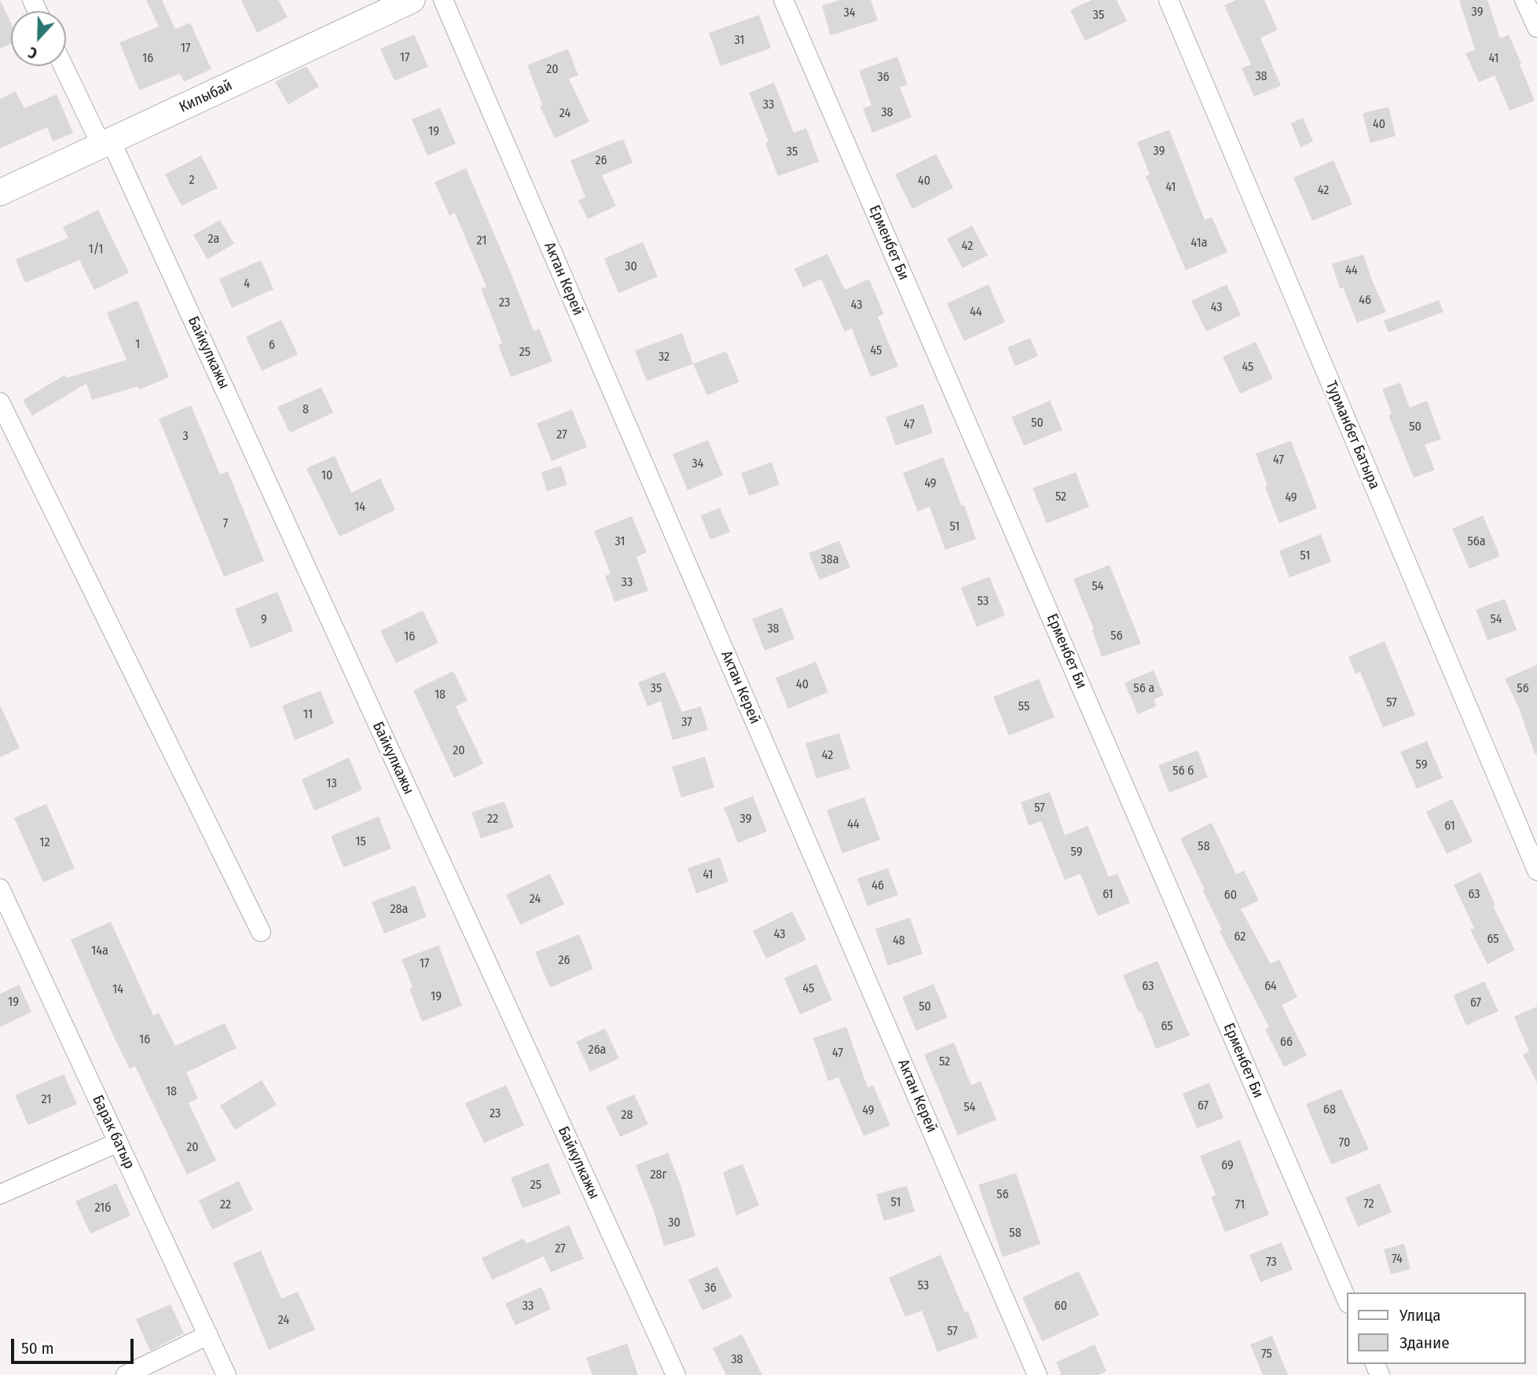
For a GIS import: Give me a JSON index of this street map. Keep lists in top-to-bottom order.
{
  "streets": {
    "street": [
      "Килыбай",
      "Ерменбет Би",
      "Актан Керей",
      "Байкулкажы",
      "Турманбет Батыра",
      "Барак батыр"
    ]
  },
  "crossings": [
    ["Килыбай", "Байкулкажы"]
  ],
  "house_numbers": [
    "39",
    "34",
    "35",
    "31",
    "17",
    "17",
    "16",
    "41",
    "20",
    "38",
    "36",
    "33",
    "38",
    "24",
    "40",
    "19",
    "39",
    "35",
    "26",
    "2",
    "40",
    "41",
    "42",
    "2а",
    "21",
    "41а",
    "42",
    "1/1",
    "30",
    "44",
    "4",
    "46",
    "23",
    "43",
    "43",
    "44",
    "1",
    "6",
    "45",
    "25",
    "32",
    "45",
    "8",
    "50",
    "47",
    "50",
    "27",
    "3",
    "47",
    "34",
    "10",
    "49",
    "52",
    "49",
    "14",
    "7",
    "51",
    "31",
    "56а",
    "51",
    "38а",
    "33",
    "54",
    "53",
    "9",
    "54",
    "38",
    "56",
    "16",
    "40",
    "35",
    "56 а",
    "56",
    "18",
    "57",
    "55",
    "11",
    "37",
    "20",
    "42",
    "59",
    "56 б",
    "13",
    "57",
    "22",
    "39",
    "44",
    "61",
    "15",
    "12",
    "58",
    "59",
    "41",
    "46",
    "61",
    "63",
    "60",
    "24",
    "28а",
    "43",
    "62",
    "65",
    "48",
    "14а",
    "26",
    "17",
    "63",
    "64",
    "45",
    "14",
    "19",
    "19",
    "67",
    "50",
    "65",
    "16",
    "66",
    "26а",
    "47",
    "52",
    "18",
    "21",
    "67",
    "54",
    "68",
    "49",
    "23",
    "28",
    "70",
    "20",
    "69",
    "28г",
    "25",
    "56",
    "51",
    "72",
    "22",
    "71",
    "21б",
    "30",
    "58",
    "27",
    "74",
    "73",
    "53",
    "36",
    "33",
    "60",
    "24",
    "57",
    "75",
    "38"
  ],
  "legend": ["Улица", "Здание"],
  "scale_bar": "50 m",
  "north": "bottom"
}
